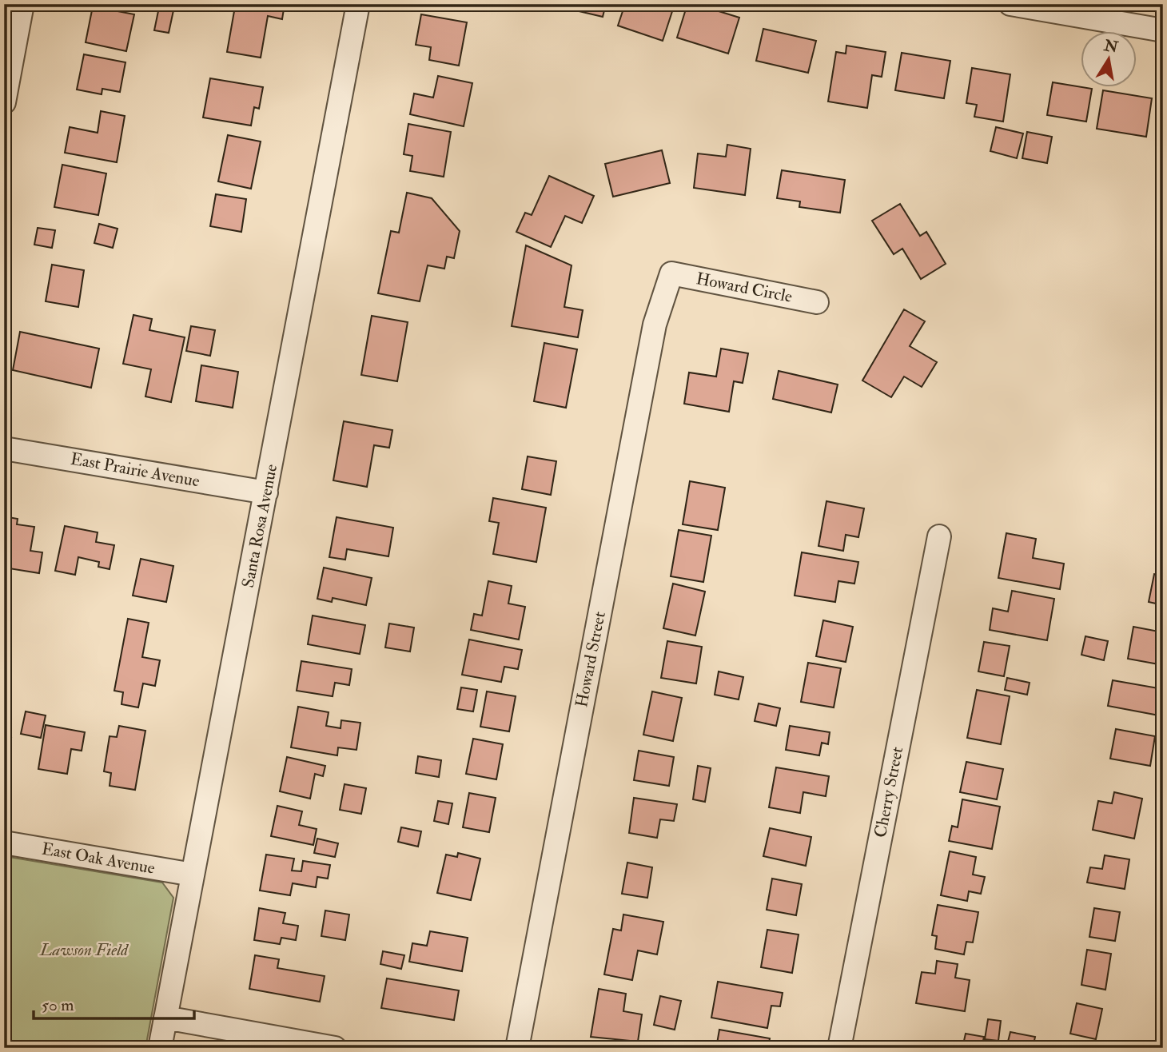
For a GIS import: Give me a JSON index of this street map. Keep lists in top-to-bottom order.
{
  "streets": {
    "street": [
      "Howard Circle",
      "East Prairie Avenue",
      "Santa Rosa Avenue",
      "Howard Street",
      "Cherry Street",
      "East Oak Avenue"
    ]
  },
  "crossings": [
    ["Howard Circle", "Howard Street"],
    ["East Prairie Avenue", "Santa Rosa Avenue"],
    ["Santa Rosa Avenue", "East Oak Avenue"]
  ],
  "parks": ["Lawson Field"],
  "scale_bar": "50 m",
  "north": "top"
}
